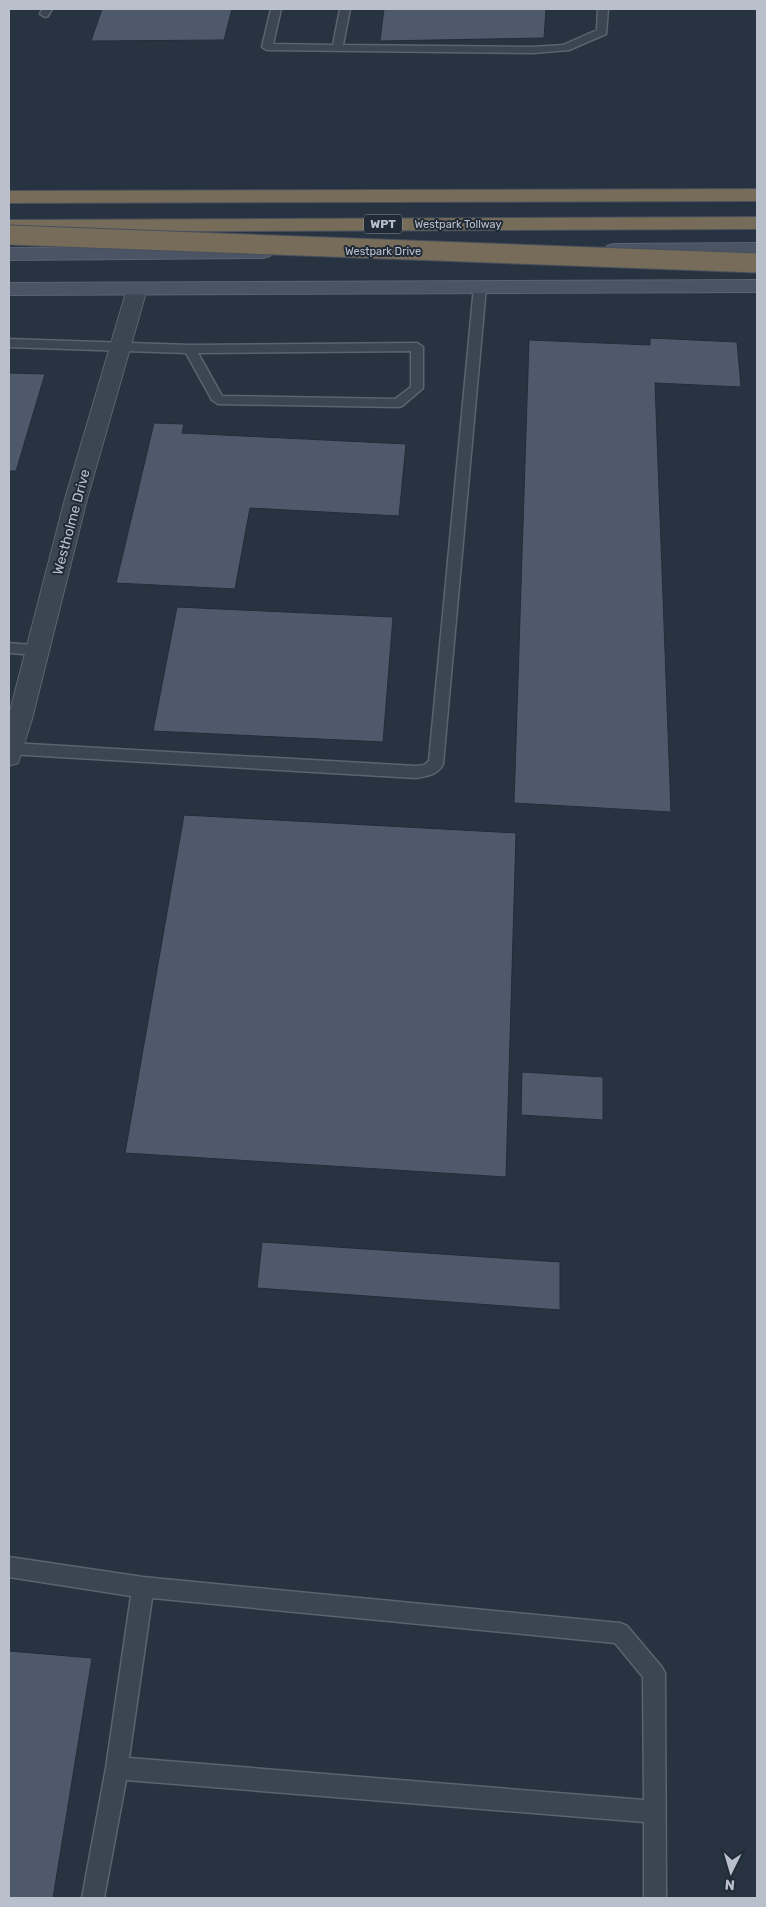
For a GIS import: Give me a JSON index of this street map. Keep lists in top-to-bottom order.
{
  "streets": {
    "highway": ["WPT", "Westpark Tollway"],
    "main road": ["Westpark Drive"],
    "street": ["Westholme Drive"]
  },
  "north": "bottom"
}
